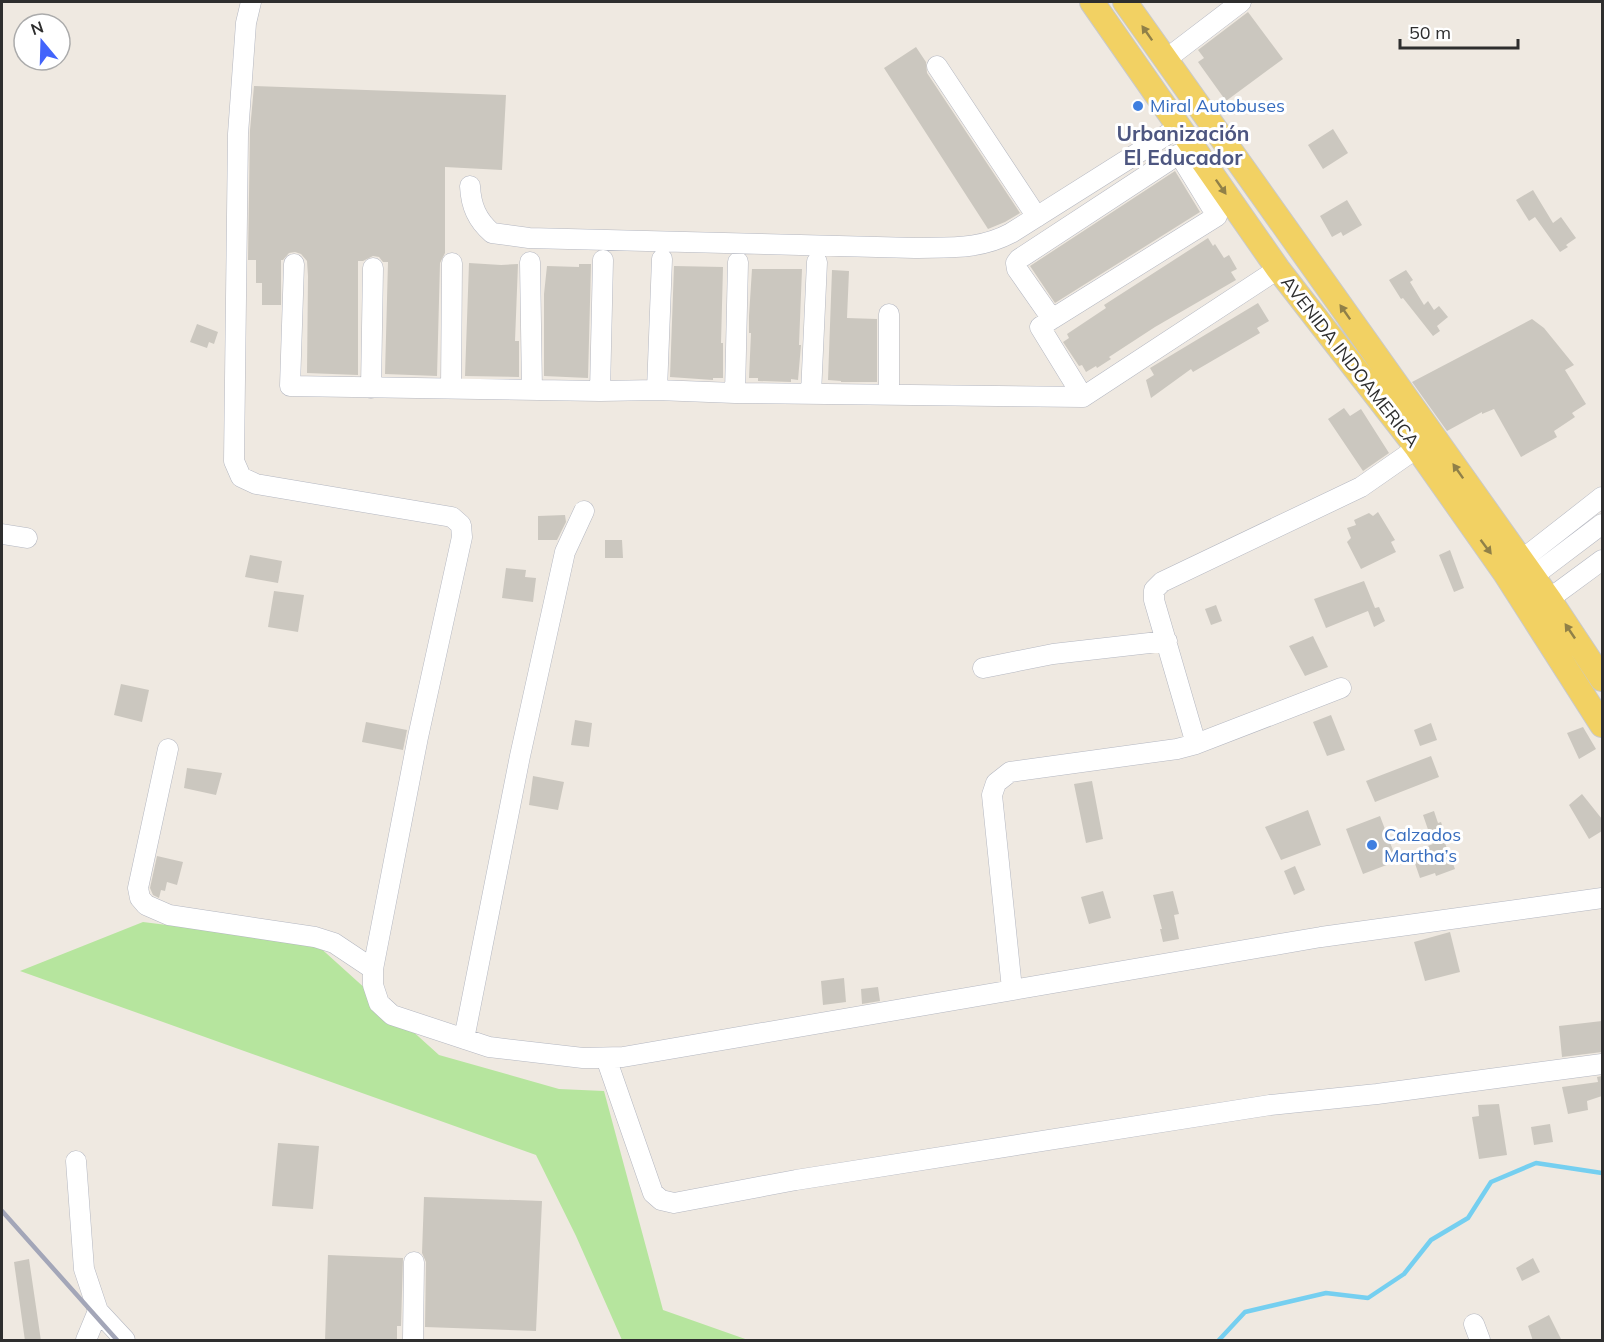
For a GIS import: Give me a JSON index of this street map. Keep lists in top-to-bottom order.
{
  "streets": {
    "main road": ["AVENIDA INDOAMERICA"]
  },
  "districts": ["Urbanización El Educador"],
  "places": ["Miral Autobuses", "Calzados Martha’s"],
  "scale_bar": "50 m",
  "north": "top"
}
